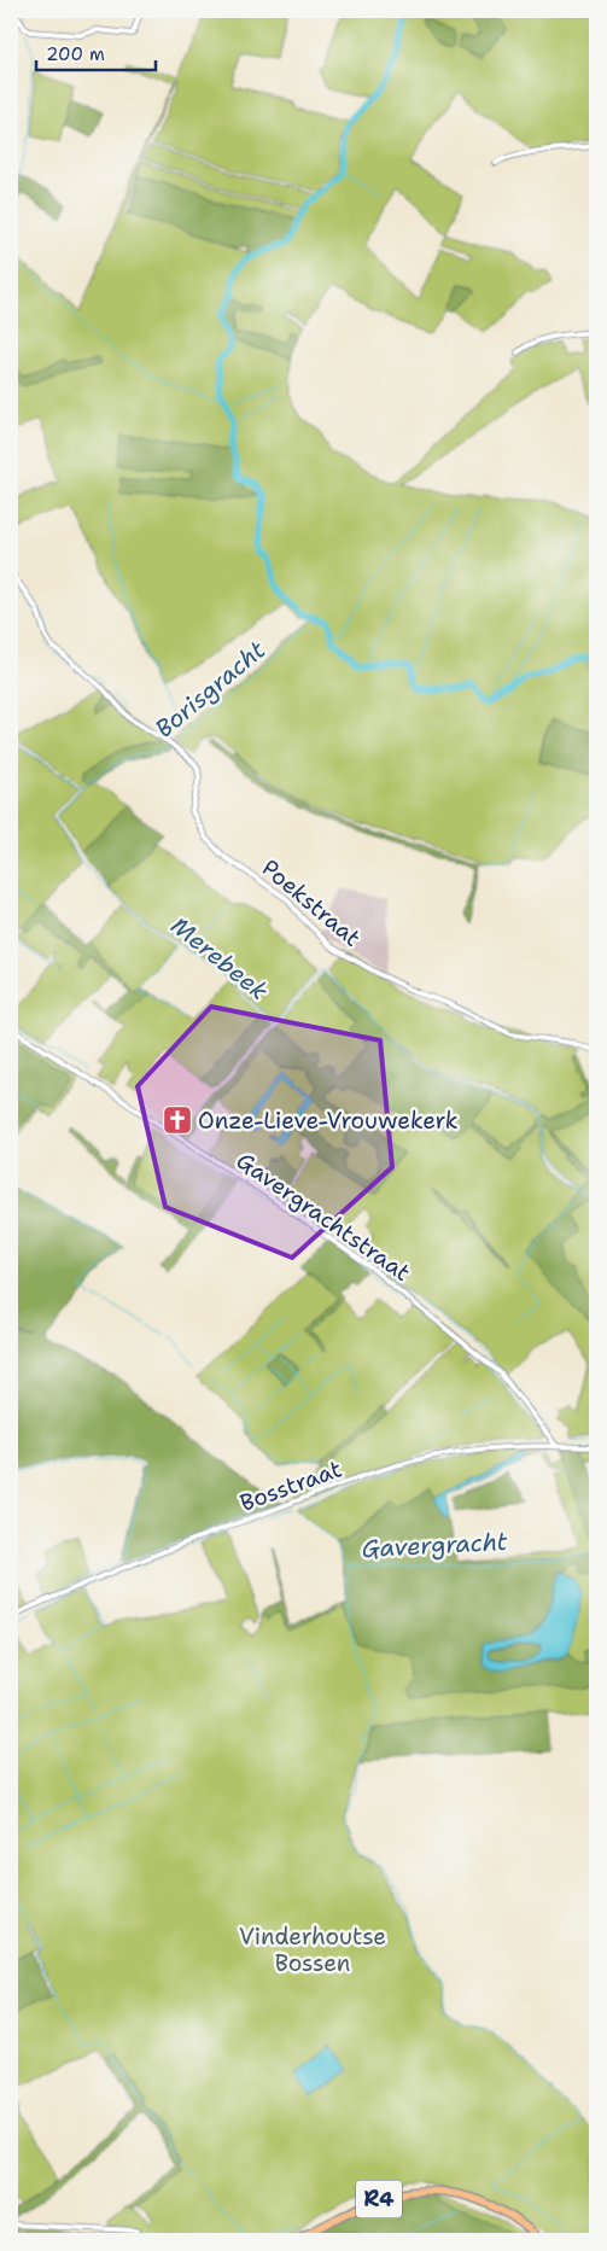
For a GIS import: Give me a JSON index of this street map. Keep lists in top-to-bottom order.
{
  "streets": {
    "highway": ["R4"],
    "street": ["Poekstraat", "Gavergrachtstraat", "Bosstraat"]
  },
  "crossings": [
    ["Gavergrachtstraat", "Bosstraat"]
  ],
  "water": ["Borisgracht", "Merebeek", "Gavergracht"],
  "parks": ["Vinderhoutse Bossen"],
  "places": {
    "church": ["Onze-Lieve-Vrouwekerk"]
  },
  "scale_bar": "200 m"
}
